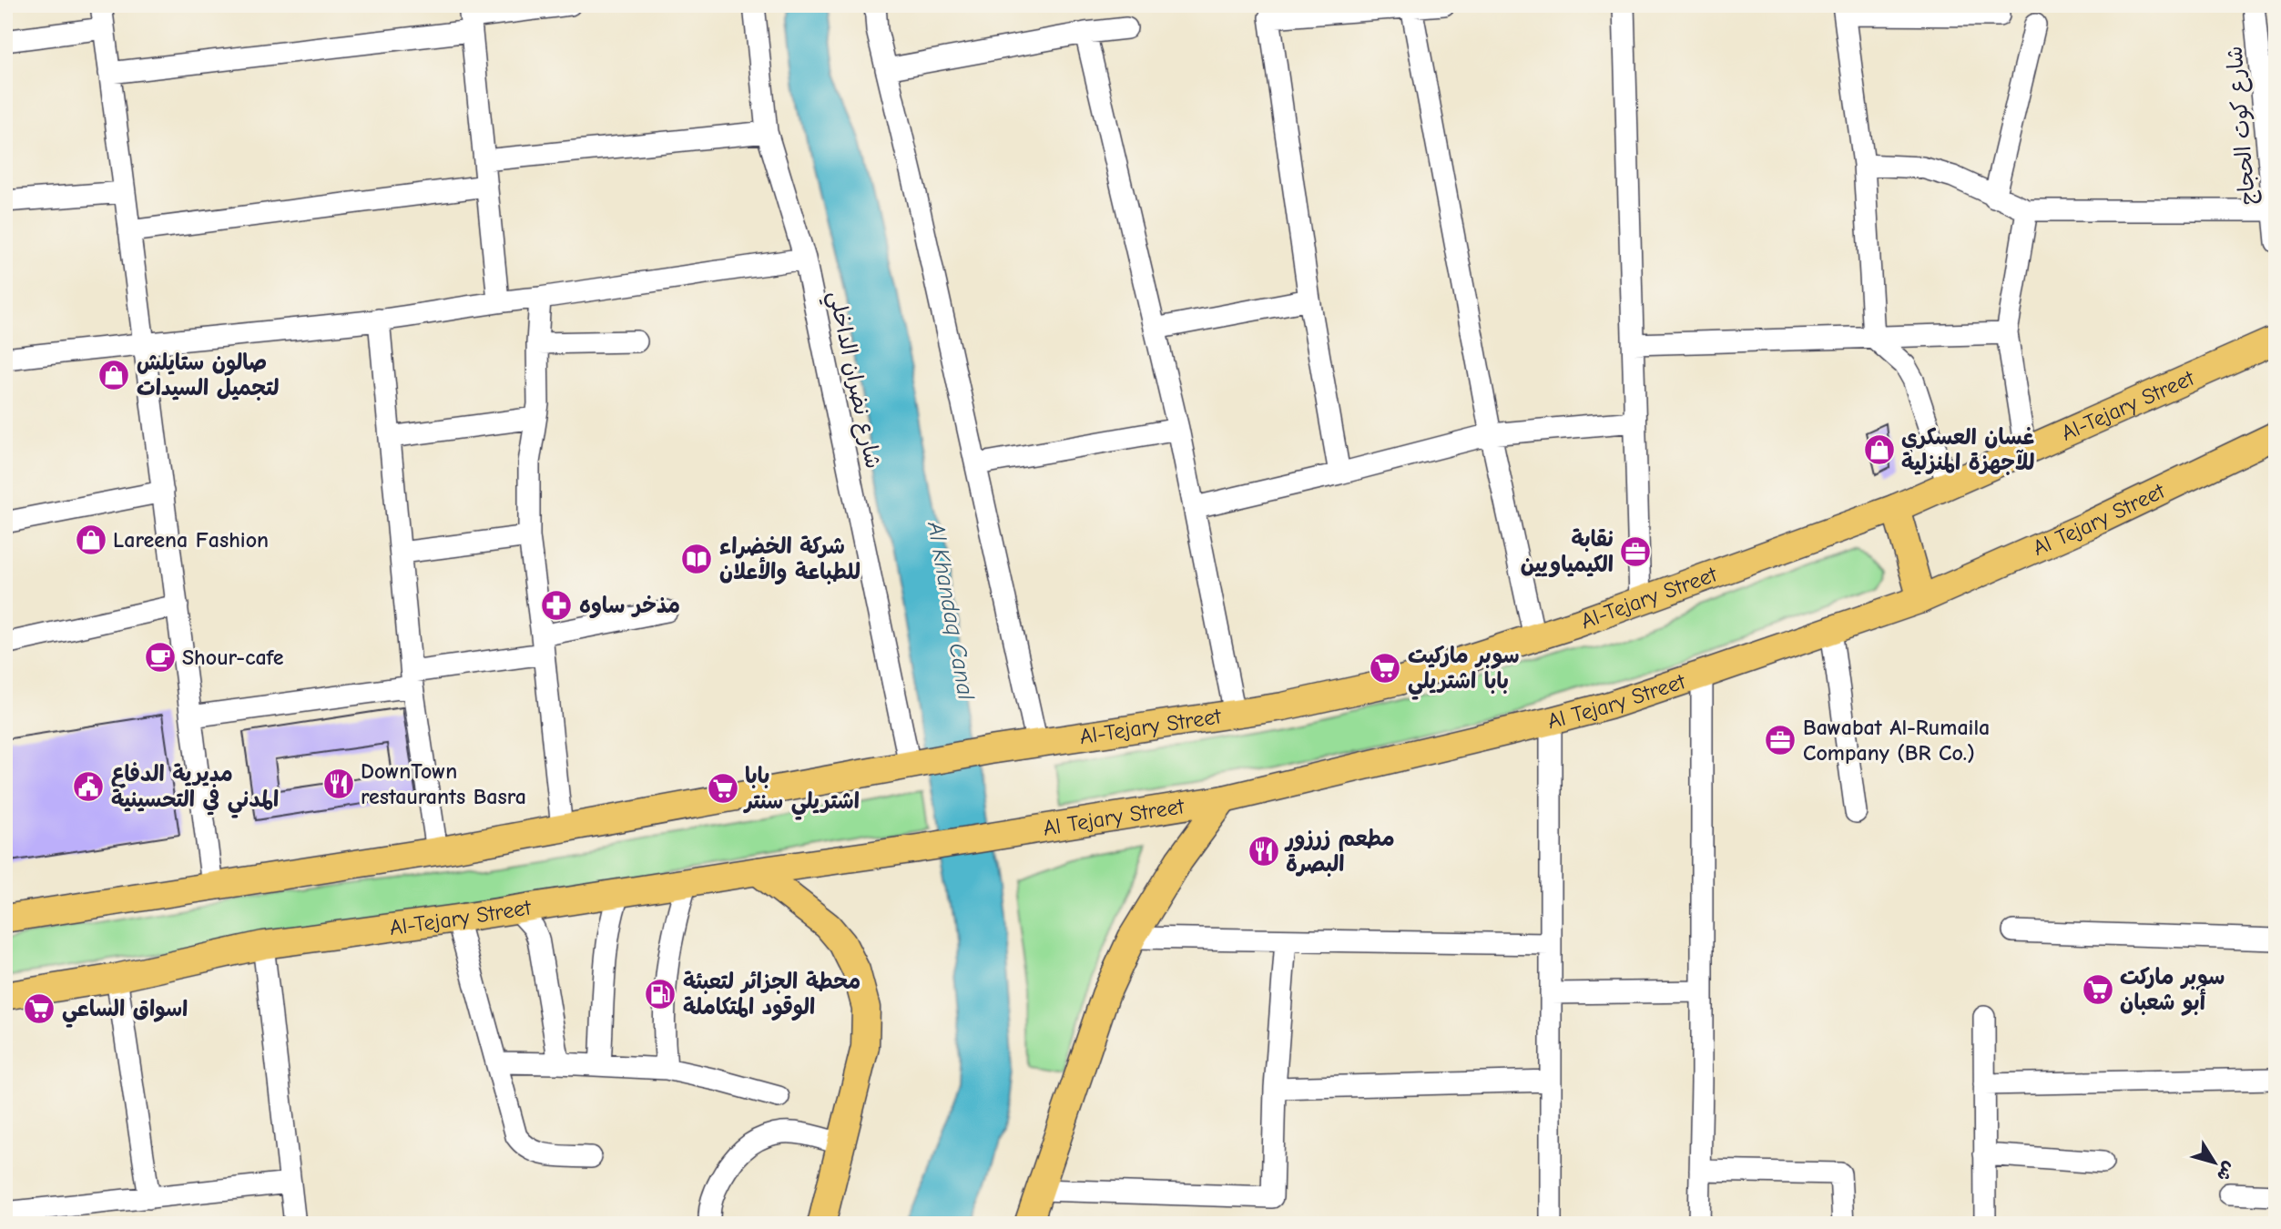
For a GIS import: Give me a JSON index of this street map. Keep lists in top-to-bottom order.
{
  "streets": {
    "main road": ["Al-Tejary Street", "Al Tejary Street"],
    "street": ["شارع كوت الحجاج", "شارع نضران الداخلي"]
  },
  "crossings": [
    ["شارع نضران الداخلي", "Al-Tejary Street"],
    ["Al-Tejary Street", "Al Tejary Street"]
  ],
  "water": ["Al Khandaq Canal"],
  "places": {
    "shop": ["صالون ستايلش لتجميل السيدات", "غسان العسكري للآجهزة المنزلية", "Lareena Fashion"],
    "office": ["نقابة الكيمياويين", "Bawabat Al-Rumaila Company (BR Co.)"],
    "library": ["شركة الخضراء للطباعة والأعلان"],
    "pharmacy": ["مذخر ساوه"],
    "cafe": ["Shour-cafe"],
    "supermarket": [
      "سوبر ماركيت بابا اشتريلي",
      "بابا اشتريلي سنتر",
      "سوبر ماركت أبو شعبان",
      "اسواق الساعي"
    ],
    "restaurant": ["DownTown restaurants Basra", "مطعم زرزور البصرة"],
    "public building": ["مديرية الدفاع المدني في التحسينية"],
    "fuel station": ["محطة الجزائر لتعبئة الوقود المتكاملة"]
  },
  "north": "bottom right"
}
